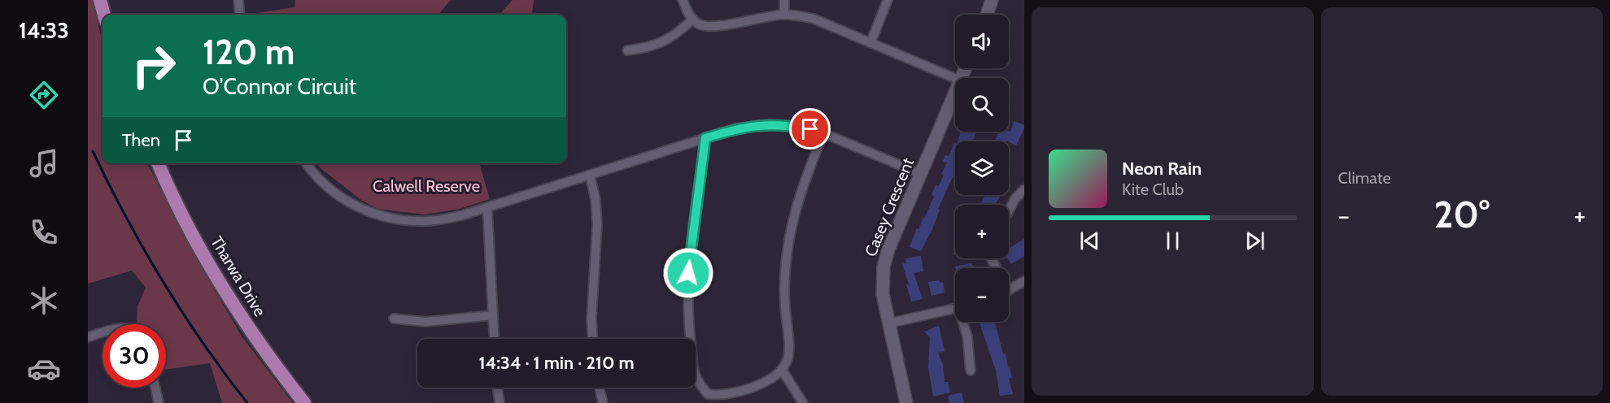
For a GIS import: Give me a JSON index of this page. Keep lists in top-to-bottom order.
{
  "streets": {
    "main road": ["Tharwa Drive"],
    "street": ["Casey Crescent"]
  },
  "parks": ["Calwell Reserve"],
  "page": {
    "tabs": "14:33",
    "tile": "Climate",
    "map_buttons": ["+", "−"],
    "turn": ["120 m", "O'Connor Circuit"],
    "then": "Then",
    "song": ["Neon Rain", "Kite Club"],
    "heat": ["−", "20°", "+"],
    "limit": "30",
    "trip": "14:34 · 1 min · 210 m"
  }
}
